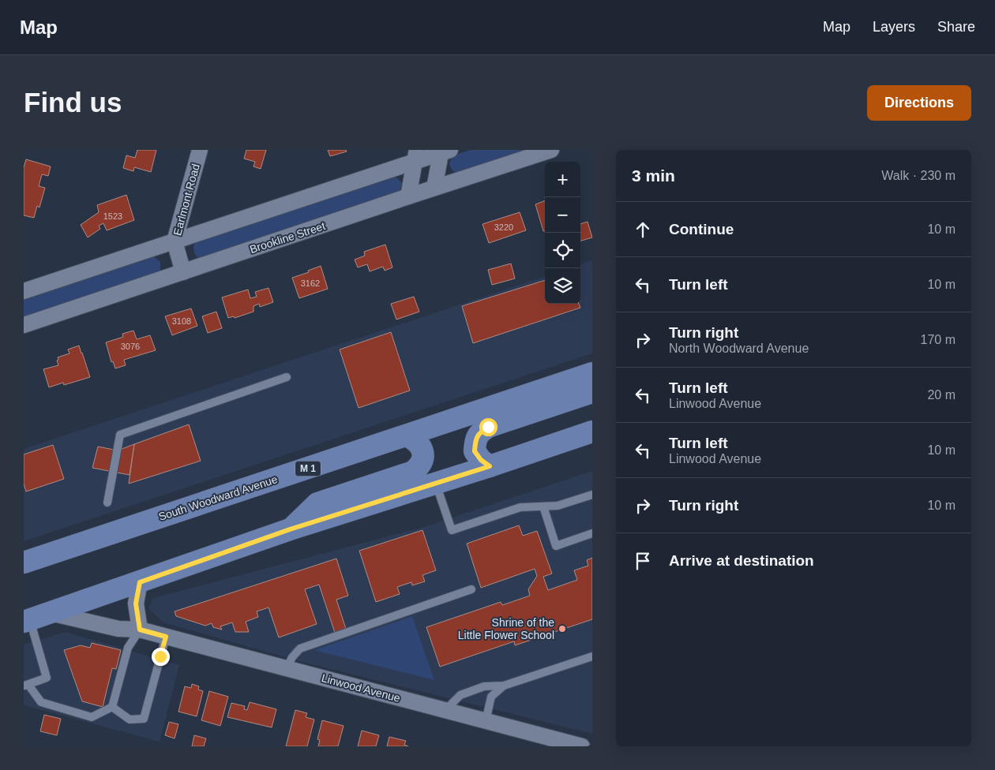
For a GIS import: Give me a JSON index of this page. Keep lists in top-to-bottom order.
{
  "streets": {
    "main road": ["M 1", "South Woodward Avenue"],
    "street": ["Earlmont Road", "Brookline Street", "Linwood Avenue"]
  },
  "crossings": [
    ["Earlmont Road", "Brookline Street"]
  ],
  "places": ["Shrine of the Little Flower School"],
  "house_numbers": [
    "1523",
    "3220",
    "3162",
    "3108",
    "3076"
  ],
  "page": {
    "header": "Map",
    "nav": ["Map", "Layers", "Share"],
    "buttons": "Directions",
    "title": "Find us",
    "heading": ["3 min", "Walk · 230 m"],
    "map_buttons": ["+", "−"],
    "list": [
      ["Continue", "10 m"],
      ["Turn left", "10 m"],
      ["Turn right", "North Woodward Avenue", "170 m"],
      ["Turn left", "Linwood Avenue", "20 m"],
      ["Turn left", "Linwood Avenue", "10 m"],
      ["Turn right", "10 m"],
      "Arrive at destination"
    ]
  }
}
